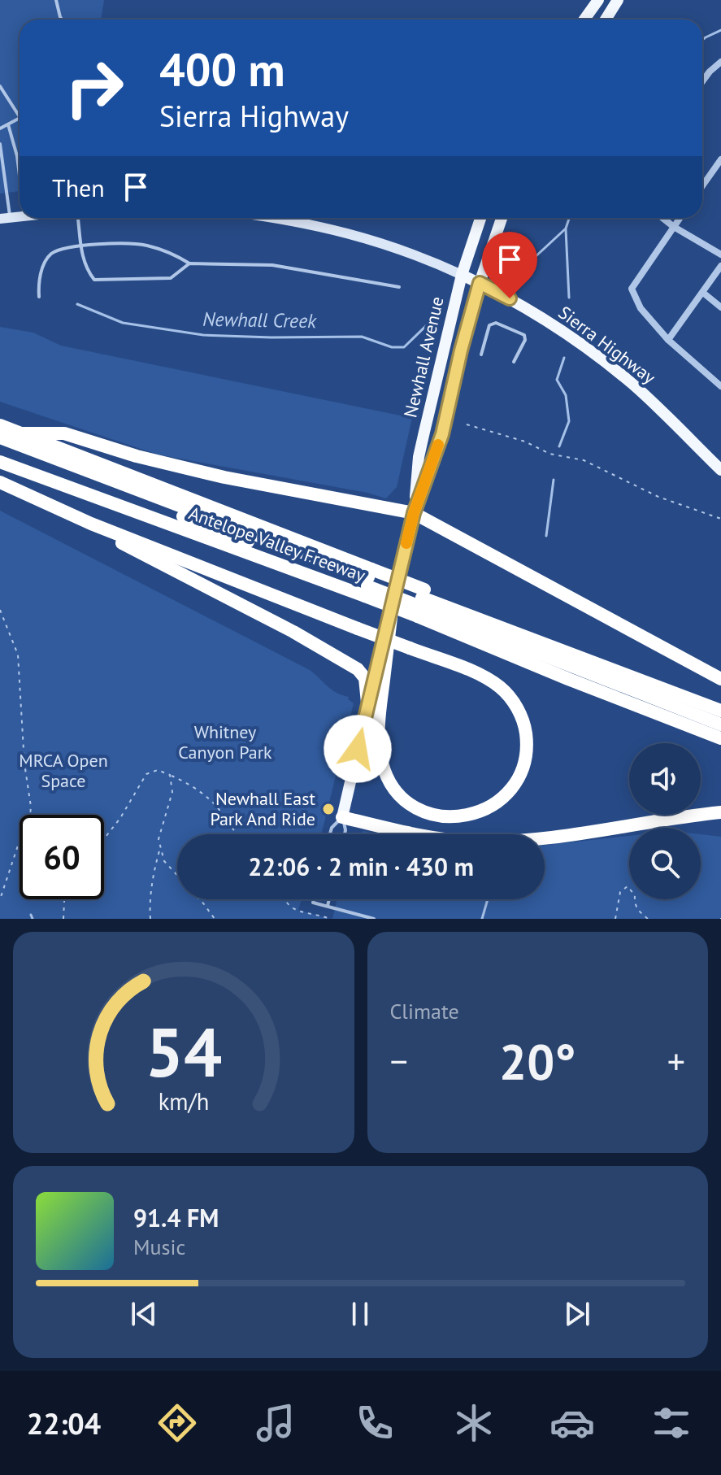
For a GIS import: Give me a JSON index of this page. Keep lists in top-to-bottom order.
{
  "streets": {
    "highway": ["Antelope Valley Freeway"],
    "main road": ["Sierra Highway", "Newhall Avenue"]
  },
  "crossings": [
    ["Sierra Highway", "Newhall Avenue"]
  ],
  "water": ["Newhall Creek"],
  "parks": ["Whitney Canyon Park", "MRCA Open Space"],
  "places": ["Newhall East Park And Ride"],
  "page": {
    "turn": ["400 m", "Sierra Highway"],
    "then": "Then",
    "limit": "60",
    "trip": "22:06 · 2 min · 430 m",
    "tile": "Climate",
    "heat": ["−", "20°", "+"],
    "song": ["91.4 FM", "Music"],
    "tabs": "22:04",
    "gauge": ["54", "km/h"]
  }
}
